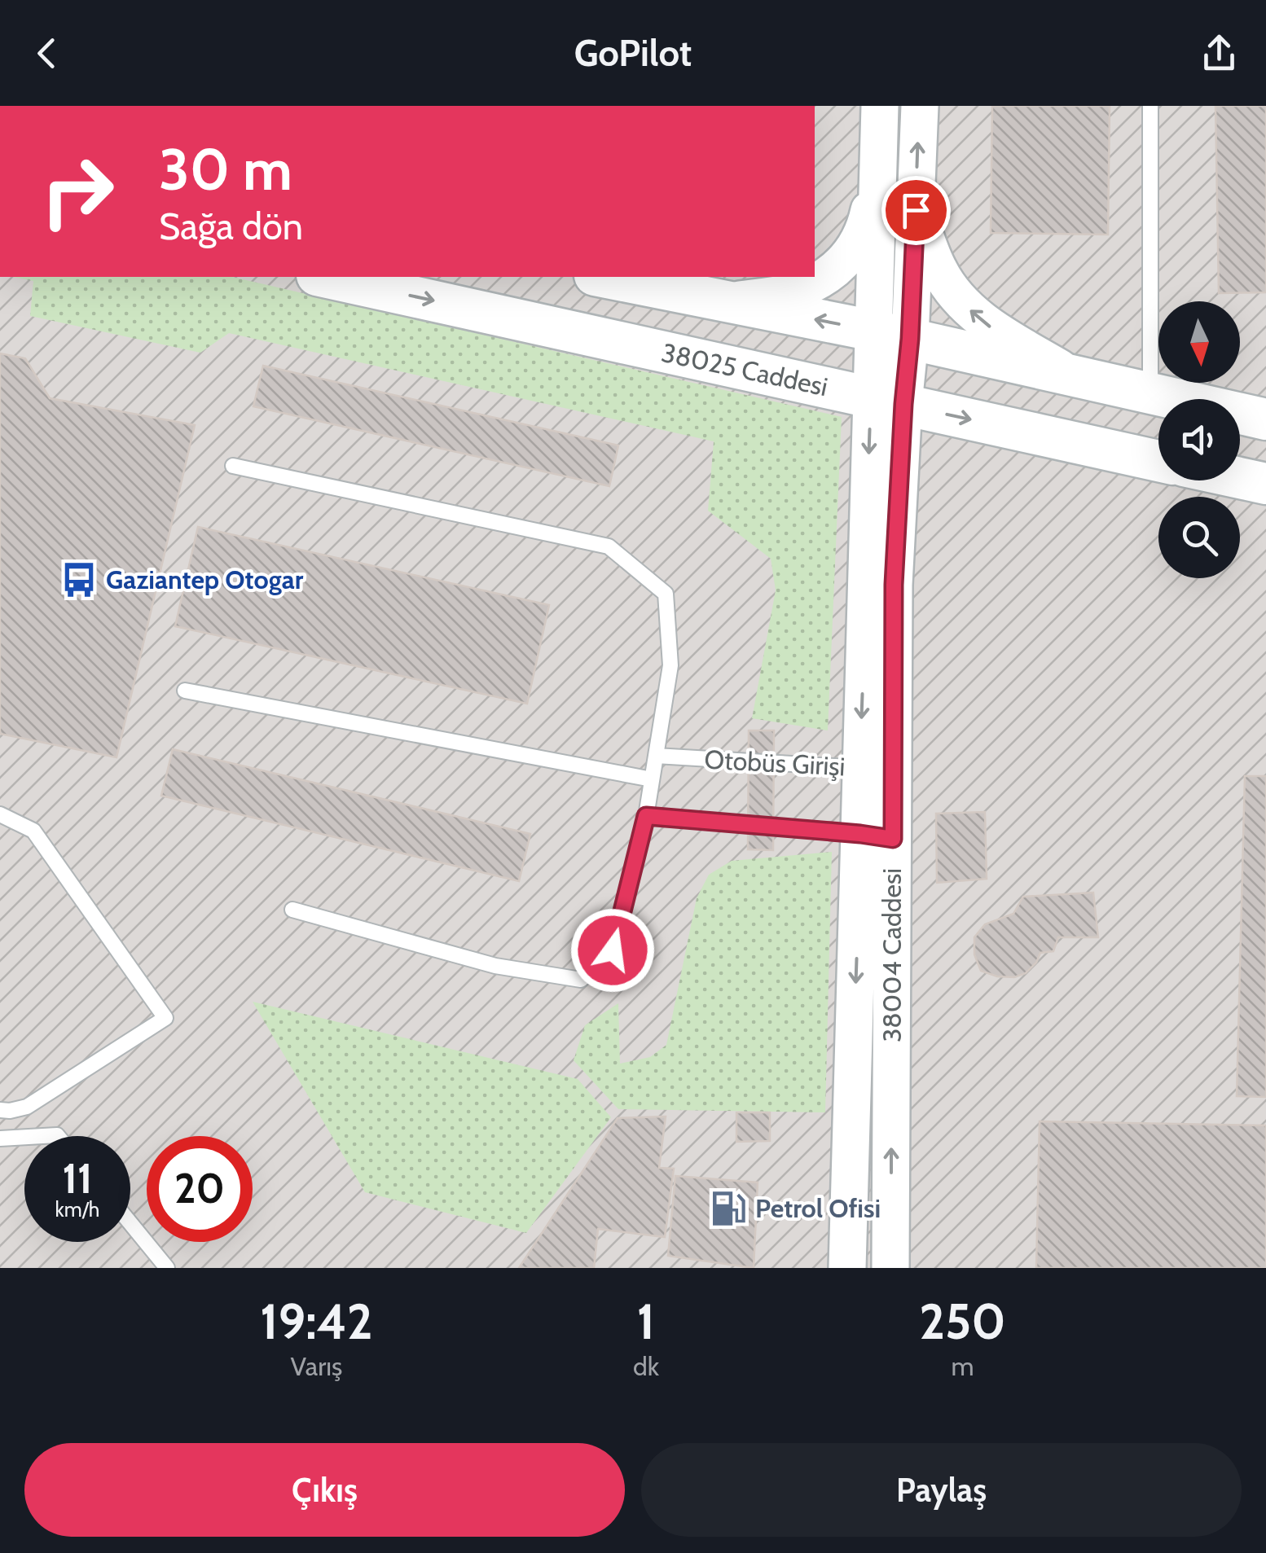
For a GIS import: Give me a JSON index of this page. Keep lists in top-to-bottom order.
{
  "streets": {
    "main road": ["38025 Caddesi"],
    "street": ["38004 Caddesi"],
    "lane": ["Otobüs Girişi"]
  },
  "crossings": [
    ["38025 Caddesi", "38004 Caddesi"],
    ["Otobüs Girişi", "38004 Caddesi"]
  ],
  "places": {
    "bus stop": ["Gaziantep Otogar"],
    "fuel station": ["Petrol Ofisi"]
  },
  "north": "bottom",
  "page": {
    "header": "GoPilot",
    "turn": ["30 m", "Sağa dön"],
    "speed": "11 km/h",
    "limit": "20",
    "eta": [
      "19:42",
      "Varış",
      "1",
      "dk",
      "250",
      "m"
    ],
    "buttons": ["Çıkış", "Paylaş"]
  }
}
